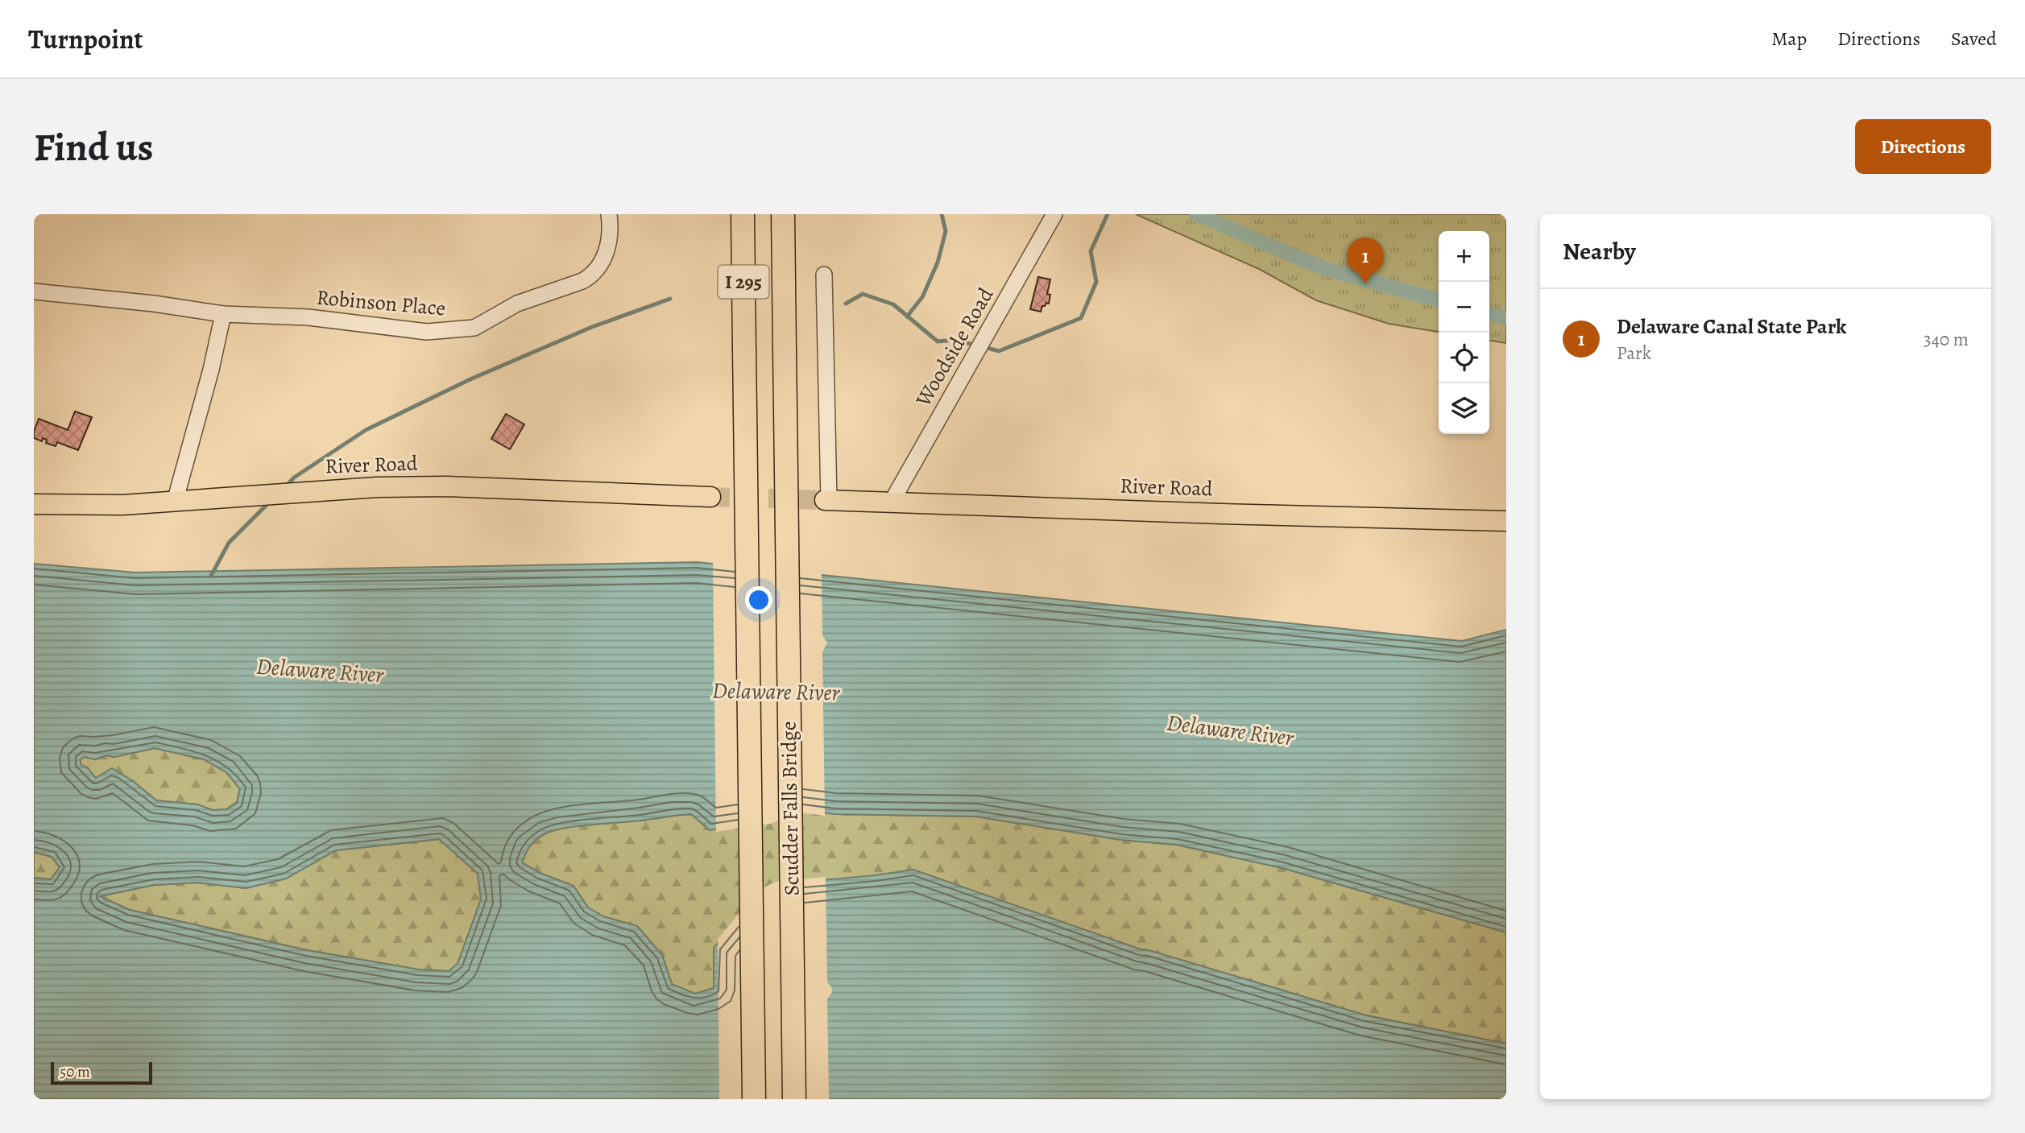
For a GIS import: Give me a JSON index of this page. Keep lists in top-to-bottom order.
{
  "streets": {
    "highway": ["I 295", "Scudder Falls Bridge"],
    "main road": ["River Road"],
    "street": ["Robinson Place", "Woodside Road"]
  },
  "crossings": [
    ["Woodside Road", "River Road"]
  ],
  "water": ["Delaware River"],
  "scale_bar": "50 m",
  "page": {
    "header": "Turnpoint",
    "nav": ["Map", "Directions", "Saved"],
    "buttons": "Directions",
    "title": "Find us",
    "heading": "Nearby",
    "map_buttons": ["+", "−"],
    "pins": "1",
    "list": [
      {
        "mark": "1",
        "name": "Delaware Canal State Park",
        "note": "Park",
        "value": "340 m"
      }
    ],
    "scale": "50 m"
  }
}
